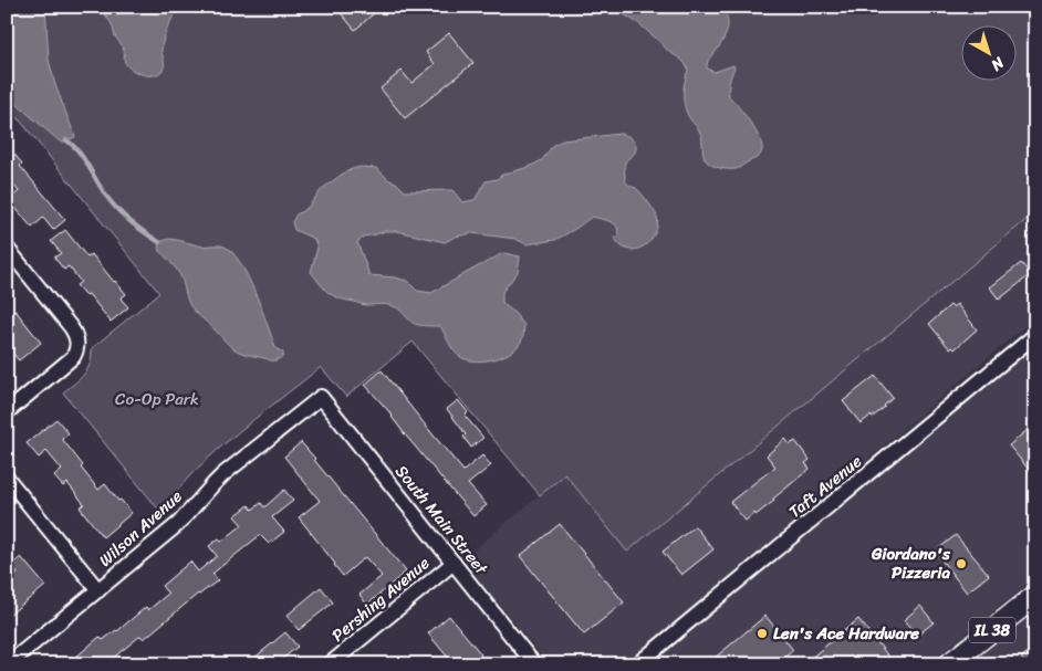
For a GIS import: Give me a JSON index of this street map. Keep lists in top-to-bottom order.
{
  "streets": {
    "main road": ["IL 38"],
    "street": [
      "Taft Avenue",
      "South Main Street",
      "Wilson Avenue",
      "Pershing Avenue"
    ]
  },
  "crossings": [
    ["South Main Street", "Wilson Avenue"],
    ["South Main Street", "Pershing Avenue"]
  ],
  "parks": ["Co-Op Park"],
  "places": ["Giordano's Pizzeria", "Len's Ace Hardware"],
  "north": "bottom right"
}
